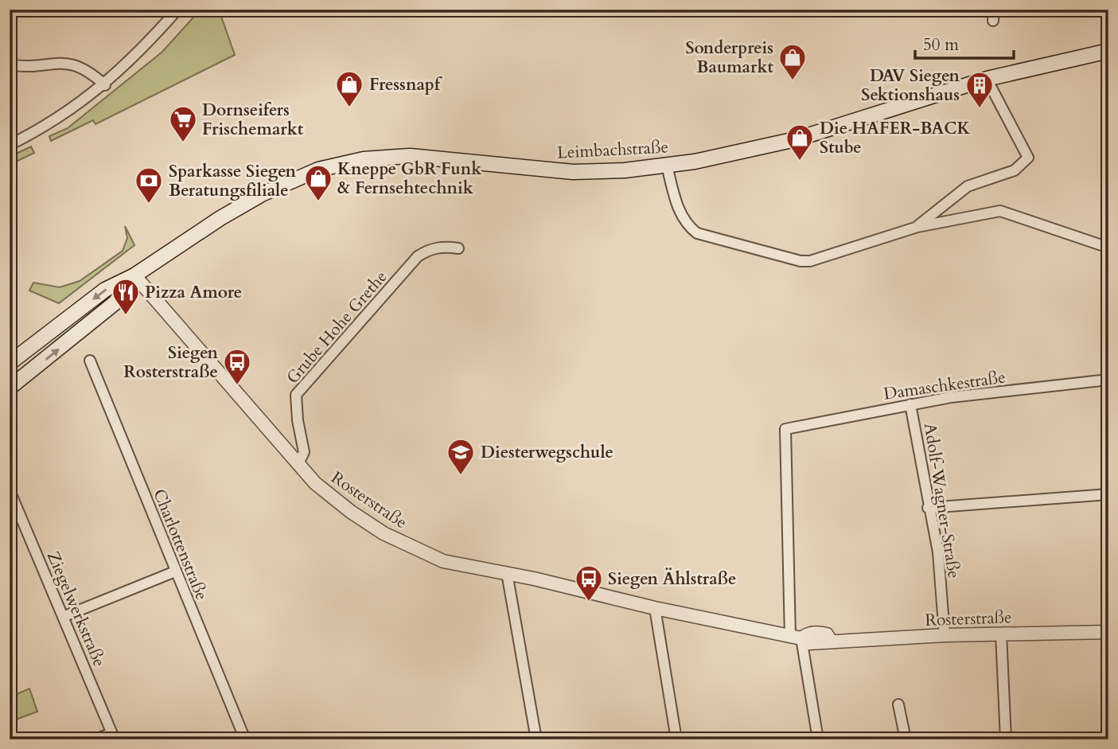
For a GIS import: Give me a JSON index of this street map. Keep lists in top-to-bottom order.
{
  "streets": {
    "main road": ["Leimbachstraße"],
    "street": [
      "Grube Hohe Grethe",
      "Damaschkestraße",
      "Rosterstraße",
      "Adolf-Wagner-Straße",
      "Charlottenstraße",
      "Ziegelwerkstraße"
    ]
  },
  "crossings": [
    ["Leimbachstraße", "Rosterstraße"],
    ["Grube Hohe Grethe", "Rosterstraße"],
    ["Damaschkestraße", "Rosterstraße"],
    ["Damaschkestraße", "Adolf-Wagner-Straße"],
    ["Rosterstraße", "Adolf-Wagner-Straße"]
  ],
  "places": {
    "shop": [
      "Sonderpreis Baumarkt",
      "Fressnapf",
      "Die HAFER-BACK Stube",
      "Kneppe GbR Funk & Fernsehtechnik"
    ],
    "building": ["DAV Siegen Sektionshaus"],
    "supermarket": ["Dornseifers Frischemarkt"],
    "bank": ["Sparkasse Siegen Beratungsfiliale"],
    "restaurant": ["Pizza Amore"],
    "bus stop": ["Siegen Rosterstraße", "Siegen Ählstraße"],
    "school or university": ["Diesterwegschule"]
  },
  "scale_bar": "50 m"
}
